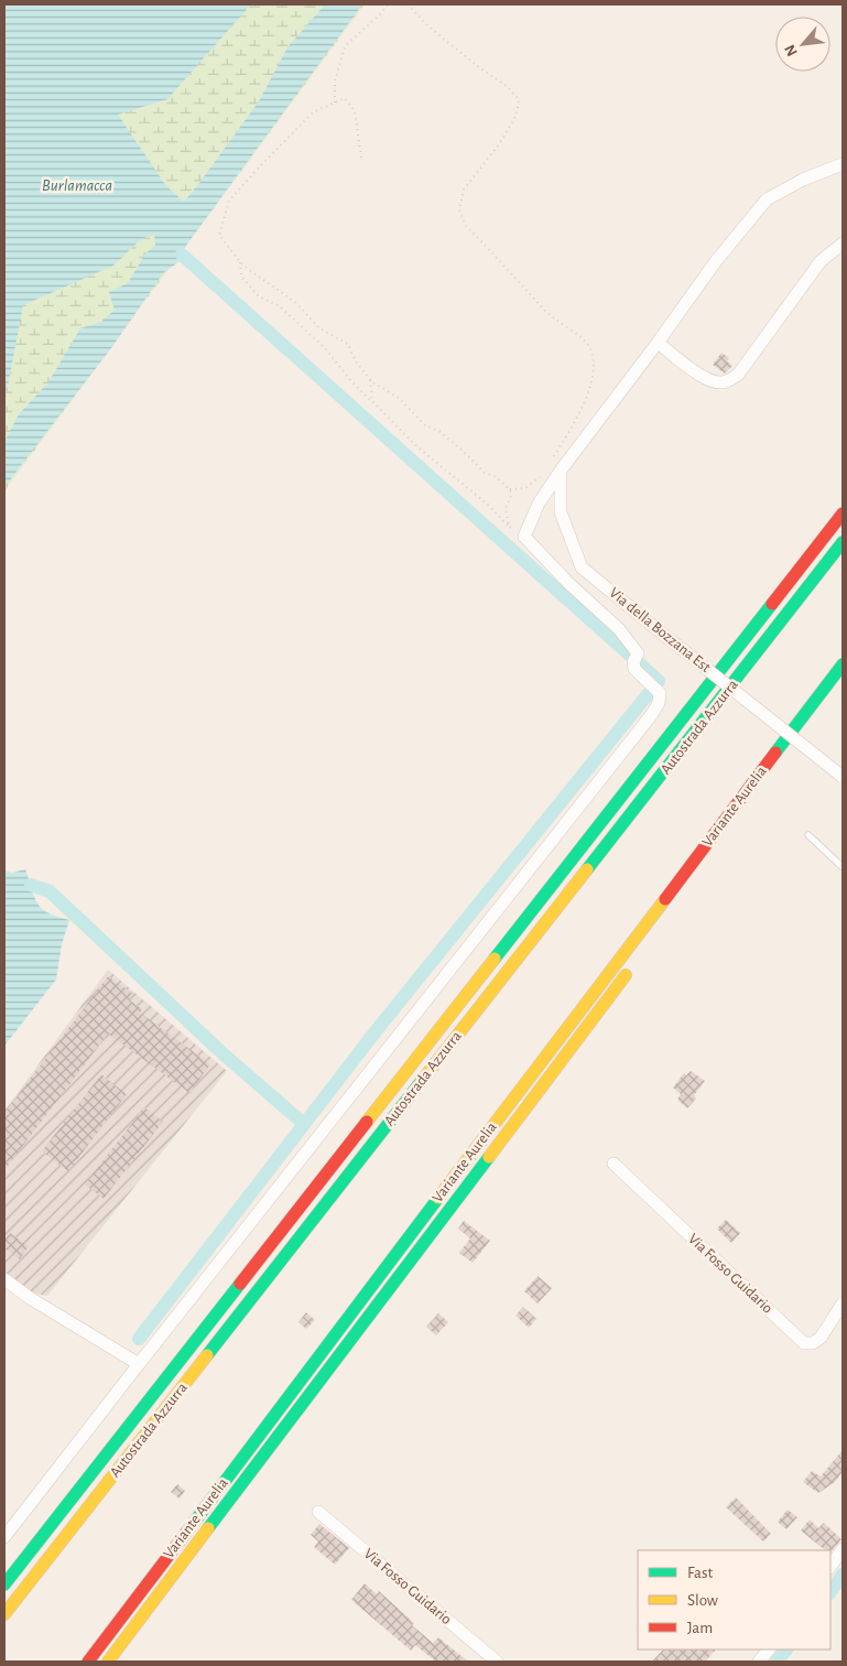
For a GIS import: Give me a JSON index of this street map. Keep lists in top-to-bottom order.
{
  "streets": {
    "highway": ["Autostrada Azzurra", "Variante Aurelia"],
    "street": ["Via della Bozzana Est", "Via Fosso Guidario"]
  },
  "water": ["Burlamacca"],
  "legend": ["Fast", "Slow", "Jam"],
  "north": "bottom left"
}
